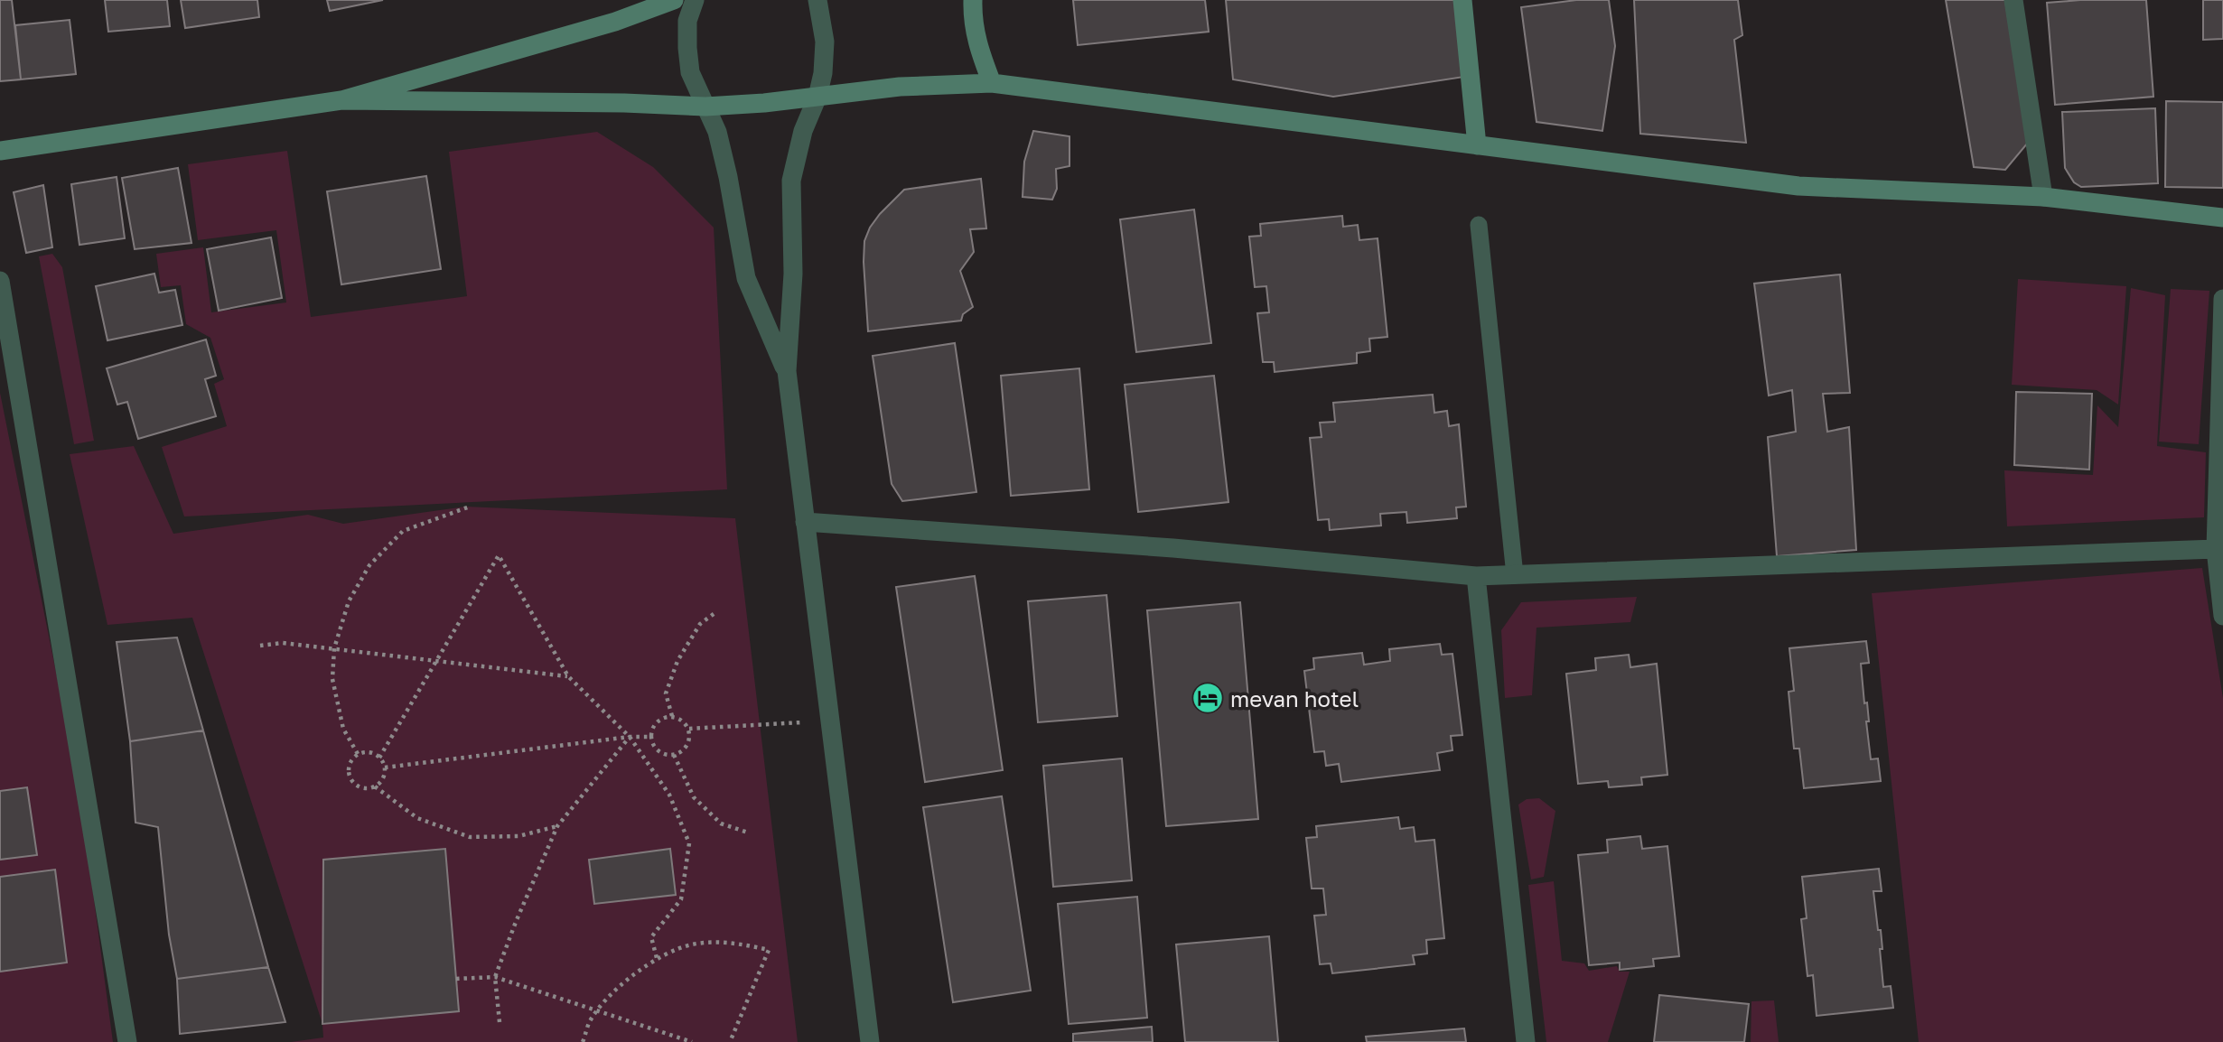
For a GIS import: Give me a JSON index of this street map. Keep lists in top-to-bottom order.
{
  "places": {
    "hotel": ["mevan hotel"]
  }
}
